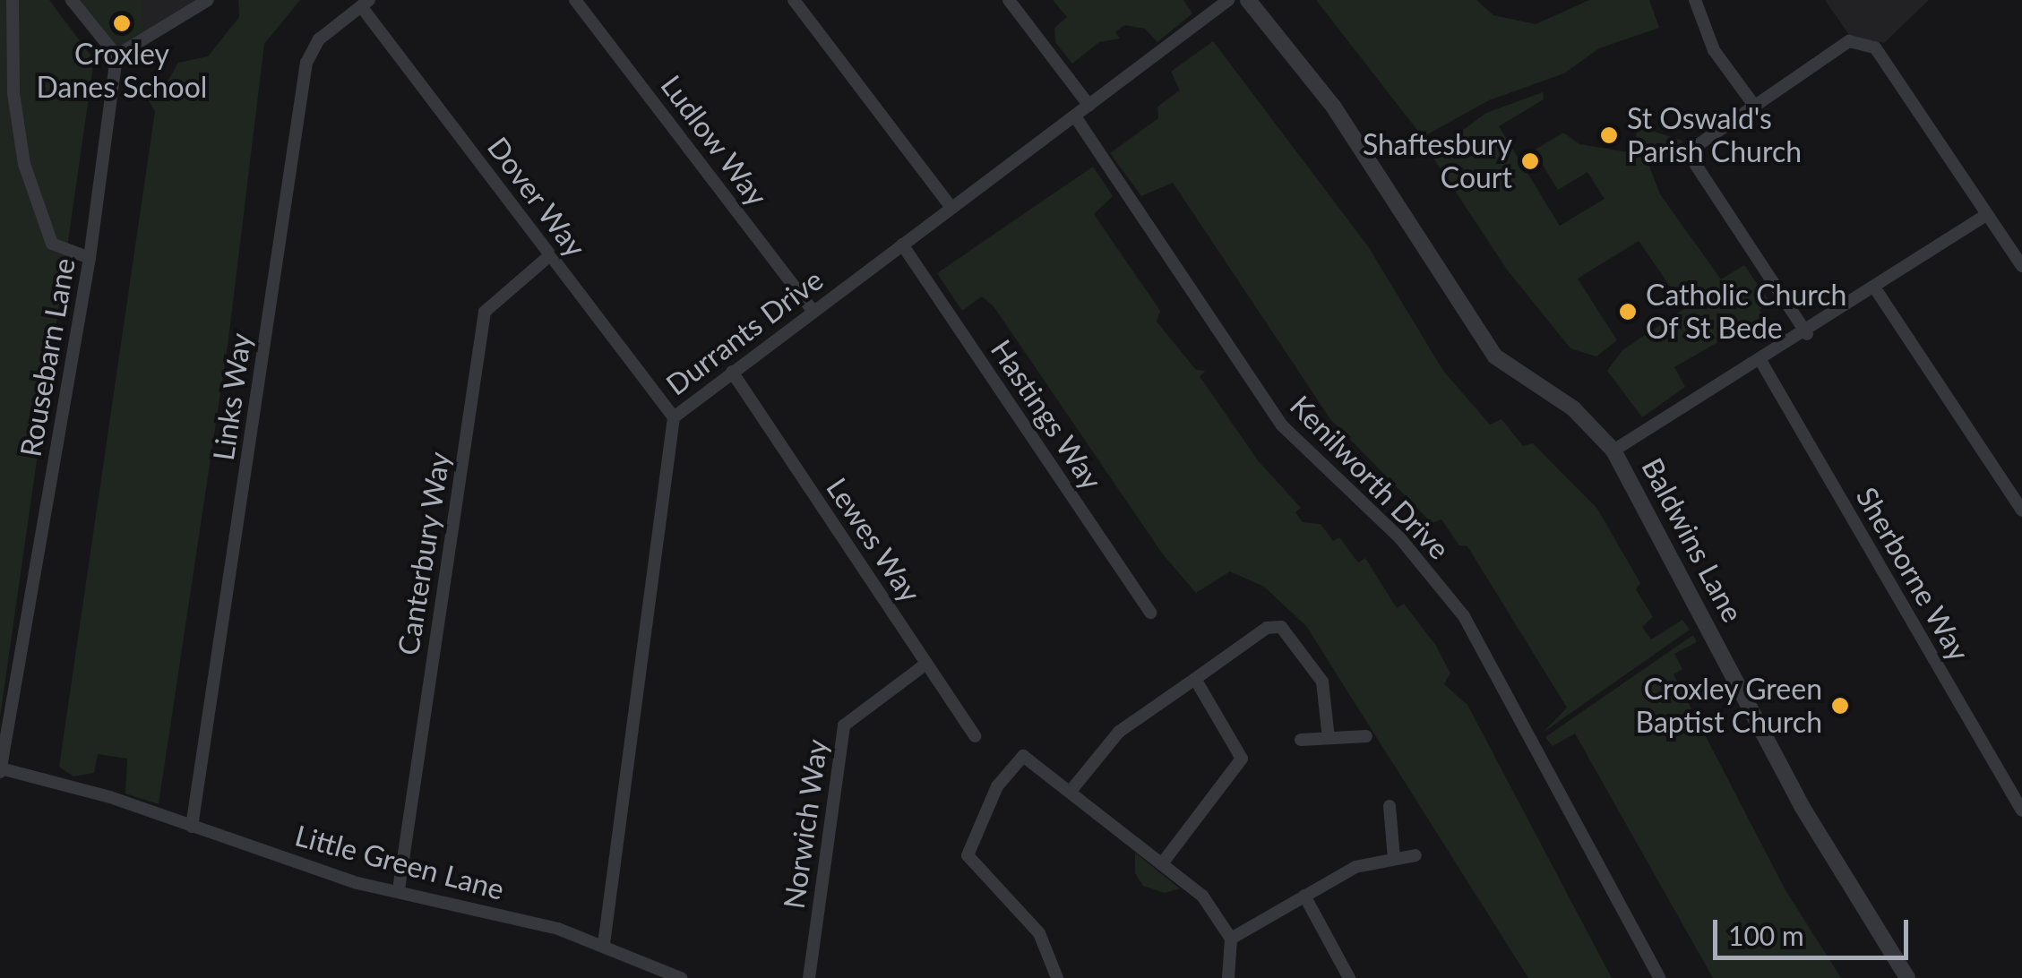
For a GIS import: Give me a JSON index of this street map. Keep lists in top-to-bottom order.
{
  "streets": {
    "street": [
      "Ludlow Way",
      "Dover Way",
      "Durrants Drive",
      "Rousebarn Lane",
      "Links Way",
      "Hastings Way",
      "Kenilworth Drive",
      "Lewes Way",
      "Baldwins Lane",
      "Canterbury Way",
      "Sherborne Way",
      "Norwich Way",
      "Little Green Lane"
    ]
  },
  "crossings": [
    ["Ludlow Way", "Durrants Drive"],
    ["Dover Way", "Durrants Drive"],
    ["Dover Way", "Links Way"],
    ["Dover Way", "Canterbury Way"],
    ["Durrants Drive", "Hastings Way"],
    ["Durrants Drive", "Kenilworth Drive"],
    ["Durrants Drive", "Lewes Way"],
    ["Durrants Drive", "Little Green Lane"],
    ["Rousebarn Lane", "Little Green Lane"],
    ["Links Way", "Little Green Lane"],
    ["Lewes Way", "Norwich Way"],
    ["Canterbury Way", "Little Green Lane"]
  ],
  "places": [
    "Croxley Danes School",
    "St Oswald's Parish Church",
    "Shaftesbury Court",
    "Catholic Church Of St Bede",
    "Croxley Green Baptist Church"
  ],
  "scale_bar": "100 m"
}
